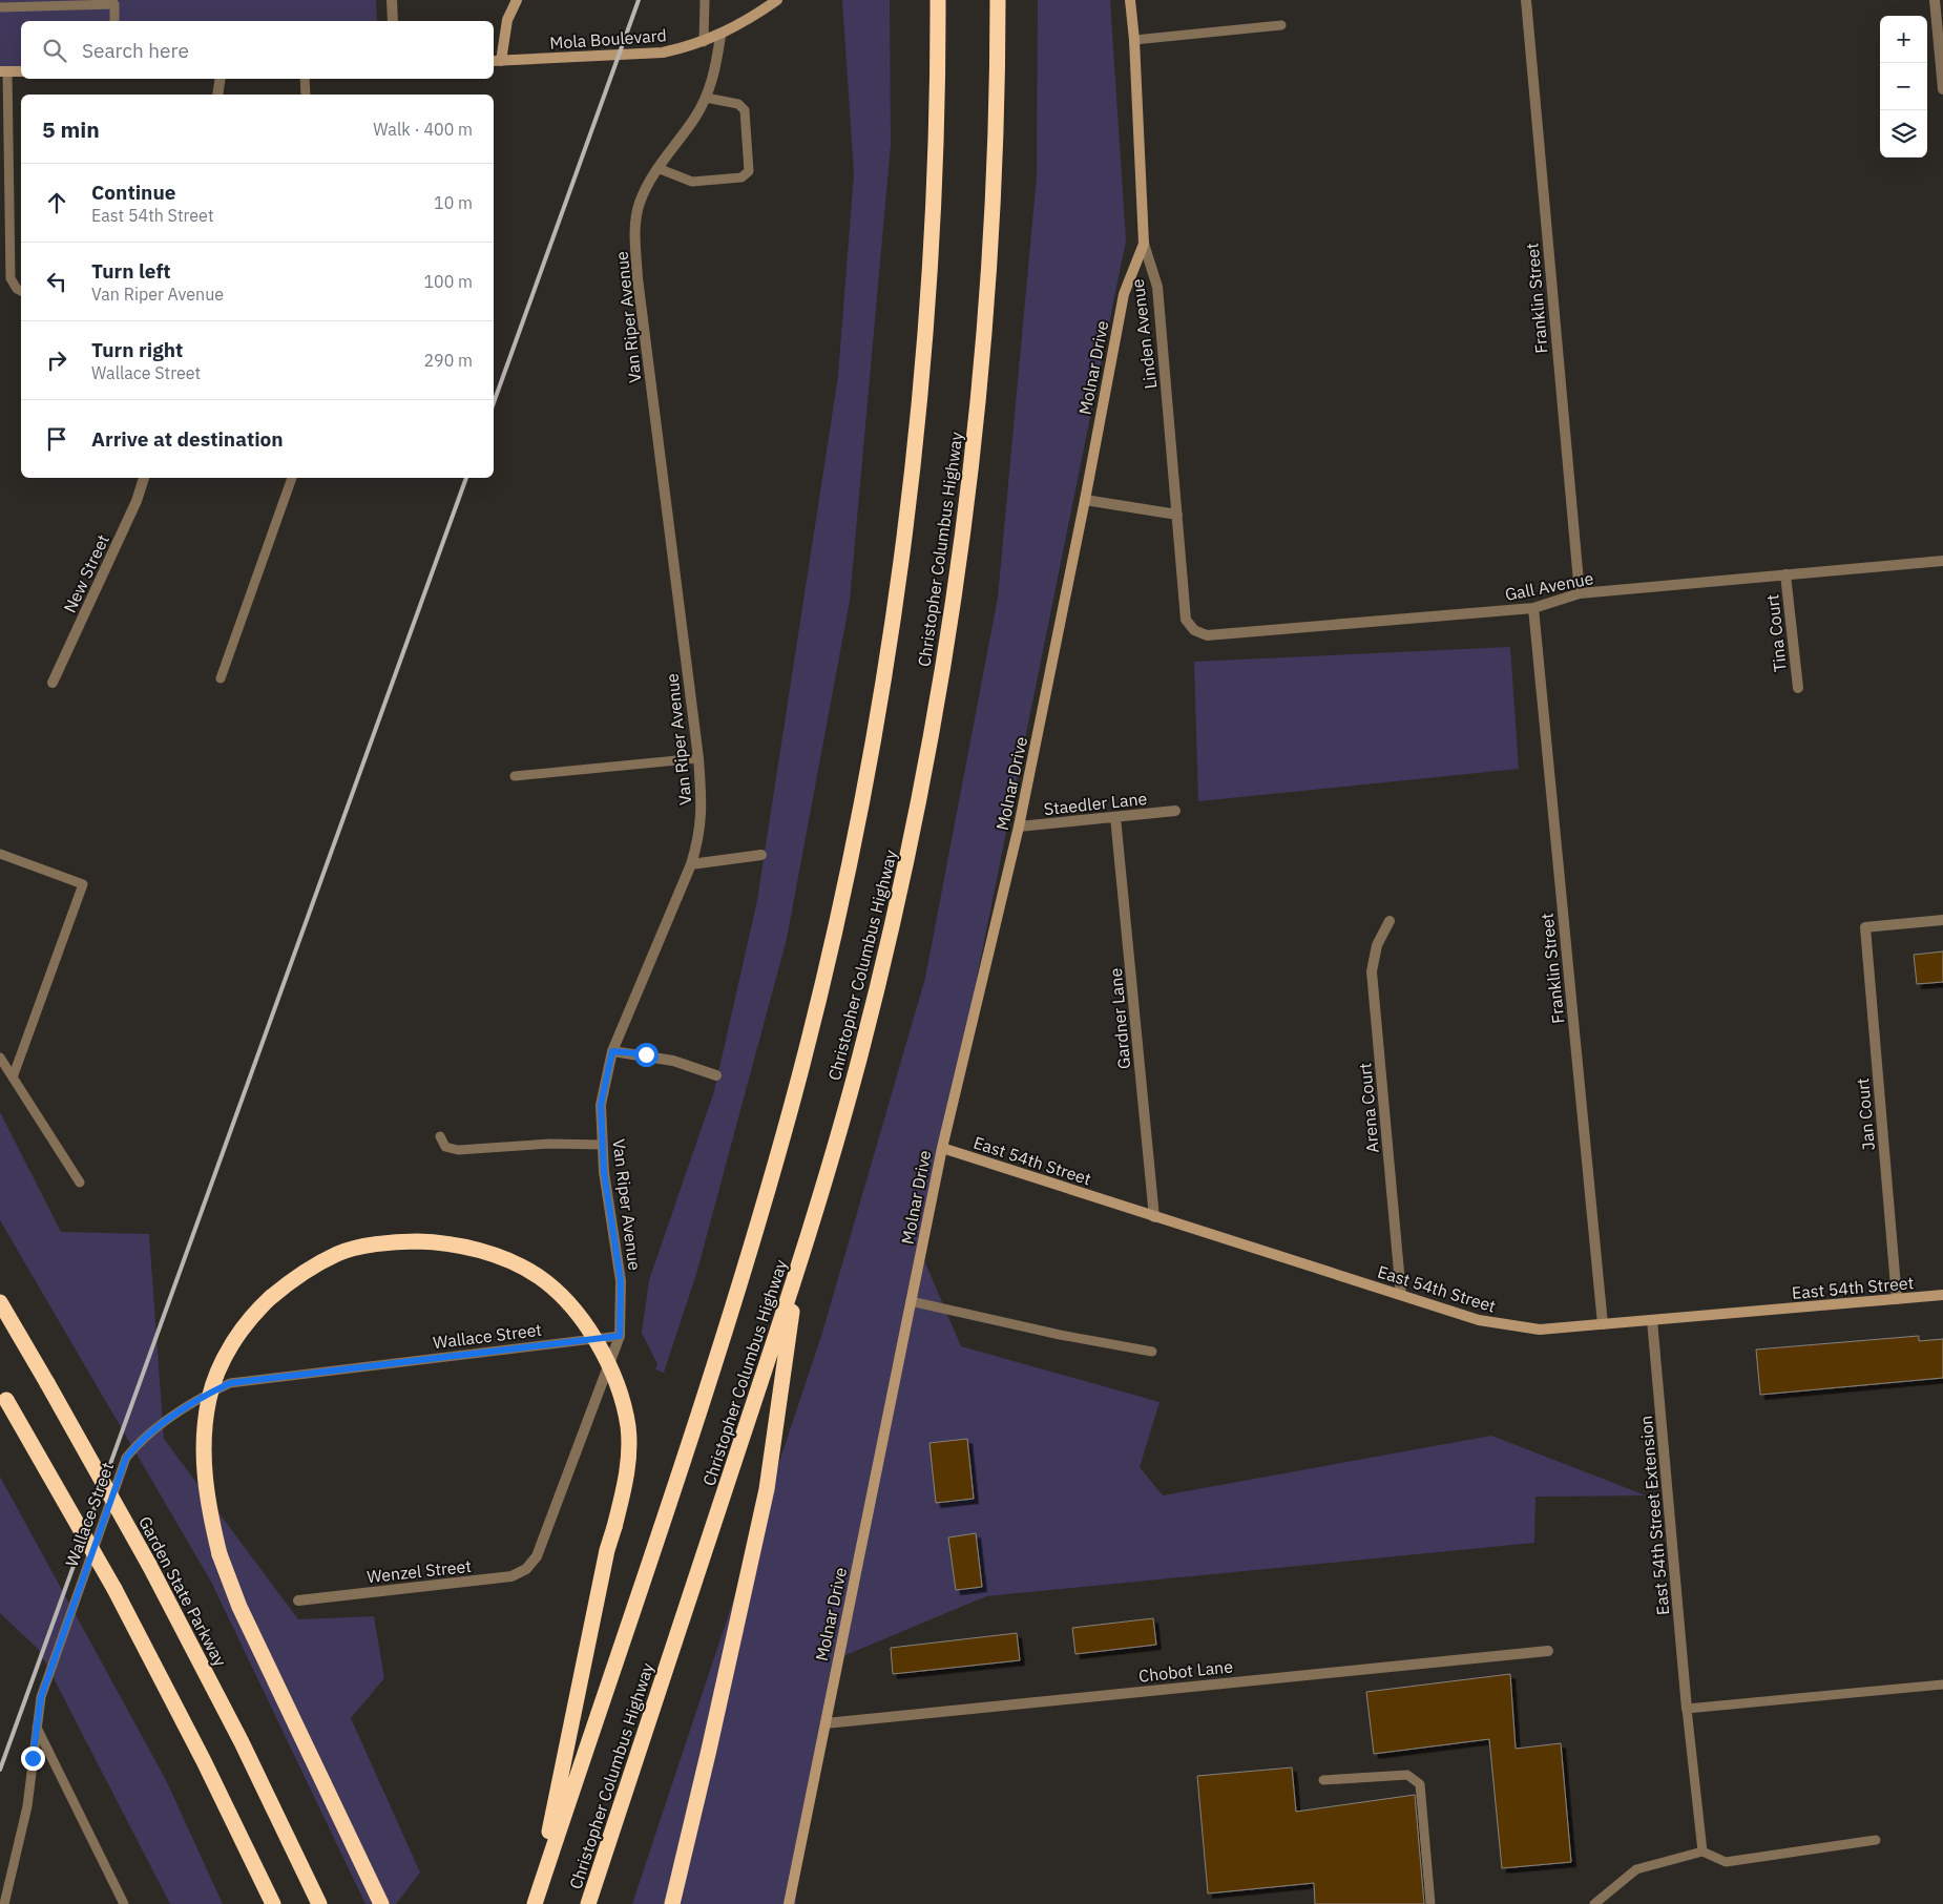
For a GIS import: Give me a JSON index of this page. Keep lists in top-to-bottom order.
{
  "streets": {
    "highway": ["Christopher Columbus Highway", "Garden State Parkway"],
    "street": [
      "Mola Boulevard",
      "Franklin Street",
      "Van Riper Avenue",
      "Linden Avenue",
      "Molnar Drive",
      "New Street",
      "Gall Avenue",
      "Tina Court",
      "Staedler Lane",
      "Gardner Lane",
      "Arena Court",
      "Jan Court",
      "East 54th Street",
      "East 54th Street Extension",
      "Wenzel Street",
      "Chobot Lane"
    ],
    "lane": ["Wallace Street"]
  },
  "crossings": [
    ["Mola Boulevard", "Van Riper Avenue"],
    ["Franklin Street", "Gall Avenue"],
    ["Franklin Street", "East 54th Street"],
    ["Van Riper Avenue", "Wallace Street"],
    ["Van Riper Avenue", "Wenzel Street"],
    ["Linden Avenue", "Molnar Drive"],
    ["Linden Avenue", "Gall Avenue"],
    ["Molnar Drive", "Staedler Lane"],
    ["Molnar Drive", "East 54th Street"],
    ["Molnar Drive", "Chobot Lane"],
    ["Gall Avenue", "Tina Court"],
    ["Staedler Lane", "Gardner Lane"],
    ["Gardner Lane", "East 54th Street"],
    ["Arena Court", "East 54th Street"],
    ["Jan Court", "East 54th Street"],
    ["East 54th Street", "East 54th Street Extension"]
  ],
  "page": {
    "map_buttons": ["+", "−"],
    "search": "Search here",
    "heading": ["5 min", "Walk · 400 m"],
    "list": [
      ["Continue", "East 54th Street", "10 m"],
      ["Turn left", "Van Riper Avenue", "100 m"],
      ["Turn right", "Wallace Street", "290 m"],
      "Arrive at destination"
    ]
  }
}
